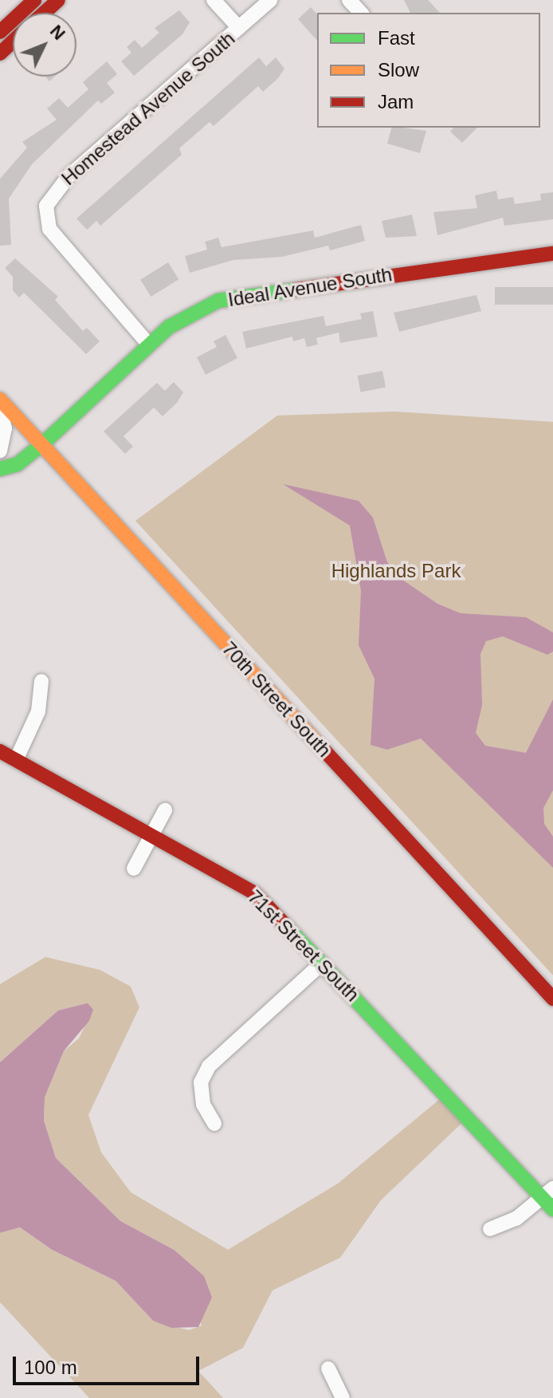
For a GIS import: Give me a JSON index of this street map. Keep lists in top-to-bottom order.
{
  "streets": {
    "street": [
      "Homestead Avenue South",
      "Ideal Avenue South",
      "70th Street South",
      "71st Street South"
    ]
  },
  "crossings": [
    ["Homestead Avenue South", "Ideal Avenue South"],
    ["Ideal Avenue South", "70th Street South"]
  ],
  "parks": ["Highlands Park"],
  "legend": ["Fast", "Slow", "Jam"],
  "scale_bar": "100 m",
  "north": "top right"
}
